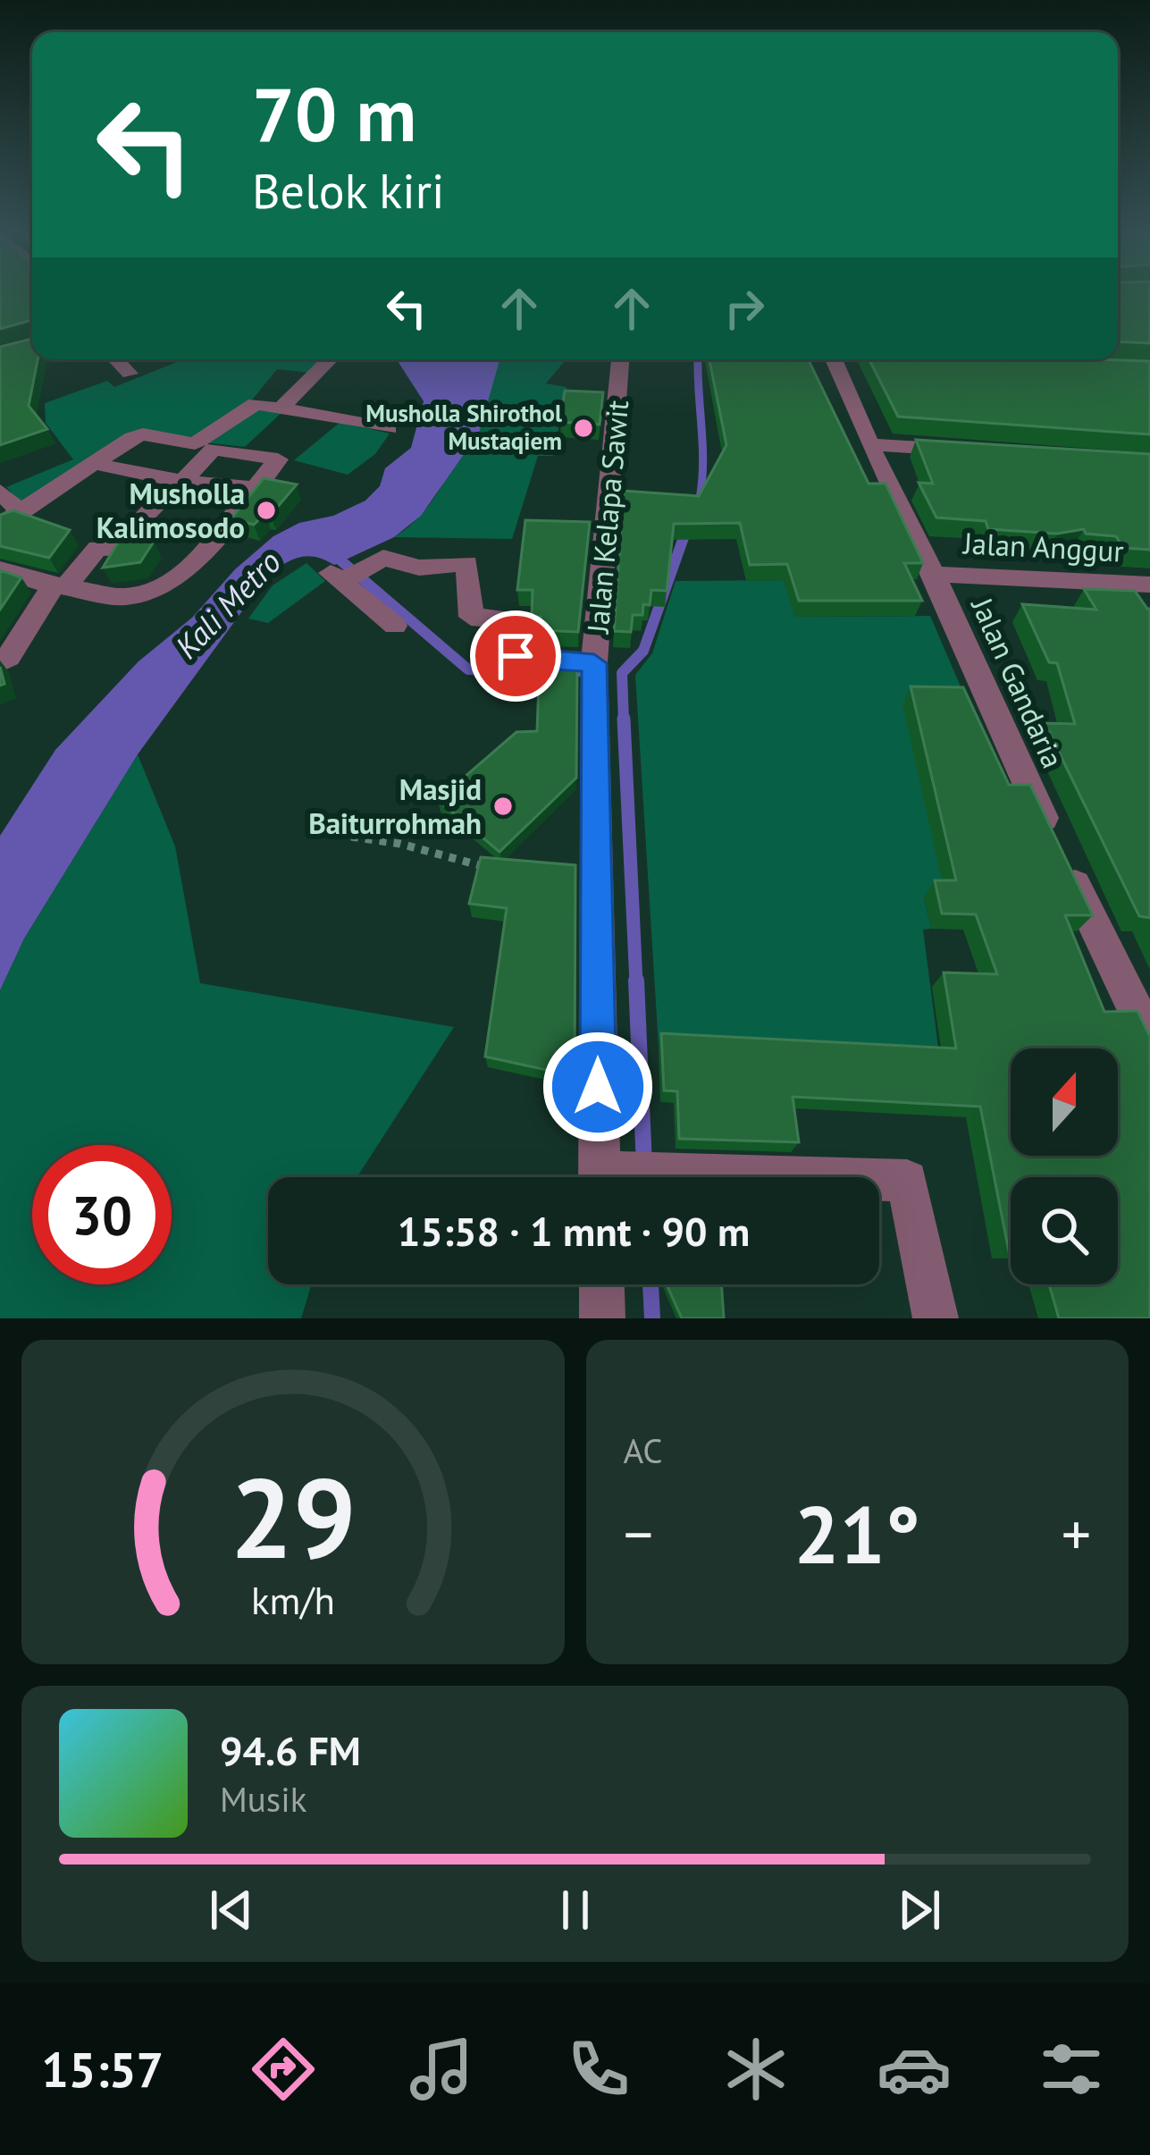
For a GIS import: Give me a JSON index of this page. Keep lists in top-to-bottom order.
{
  "streets": {
    "street": ["Jalan Kelapa Sawit", "Jalan Anggur", "Jalan Gandaria"]
  },
  "crossings": [
    ["Jalan Anggur", "Jalan Gandaria"]
  ],
  "water": ["Kali Metro"],
  "places": ["Musholla Shirothol Mustaqiem", "Musholla Kalimosodo", "Masjid Baiturrohmah"],
  "north": "top",
  "page": {
    "turn": ["70 m", "Belok kiri"],
    "limit": "30",
    "trip": "15:58 · 1 mnt · 90 m",
    "tile": "AC",
    "heat": ["−", "21°", "+"],
    "song": ["94.6 FM", "Musik"],
    "tabs": "15:57",
    "gauge": ["29", "km/h"]
  }
}
